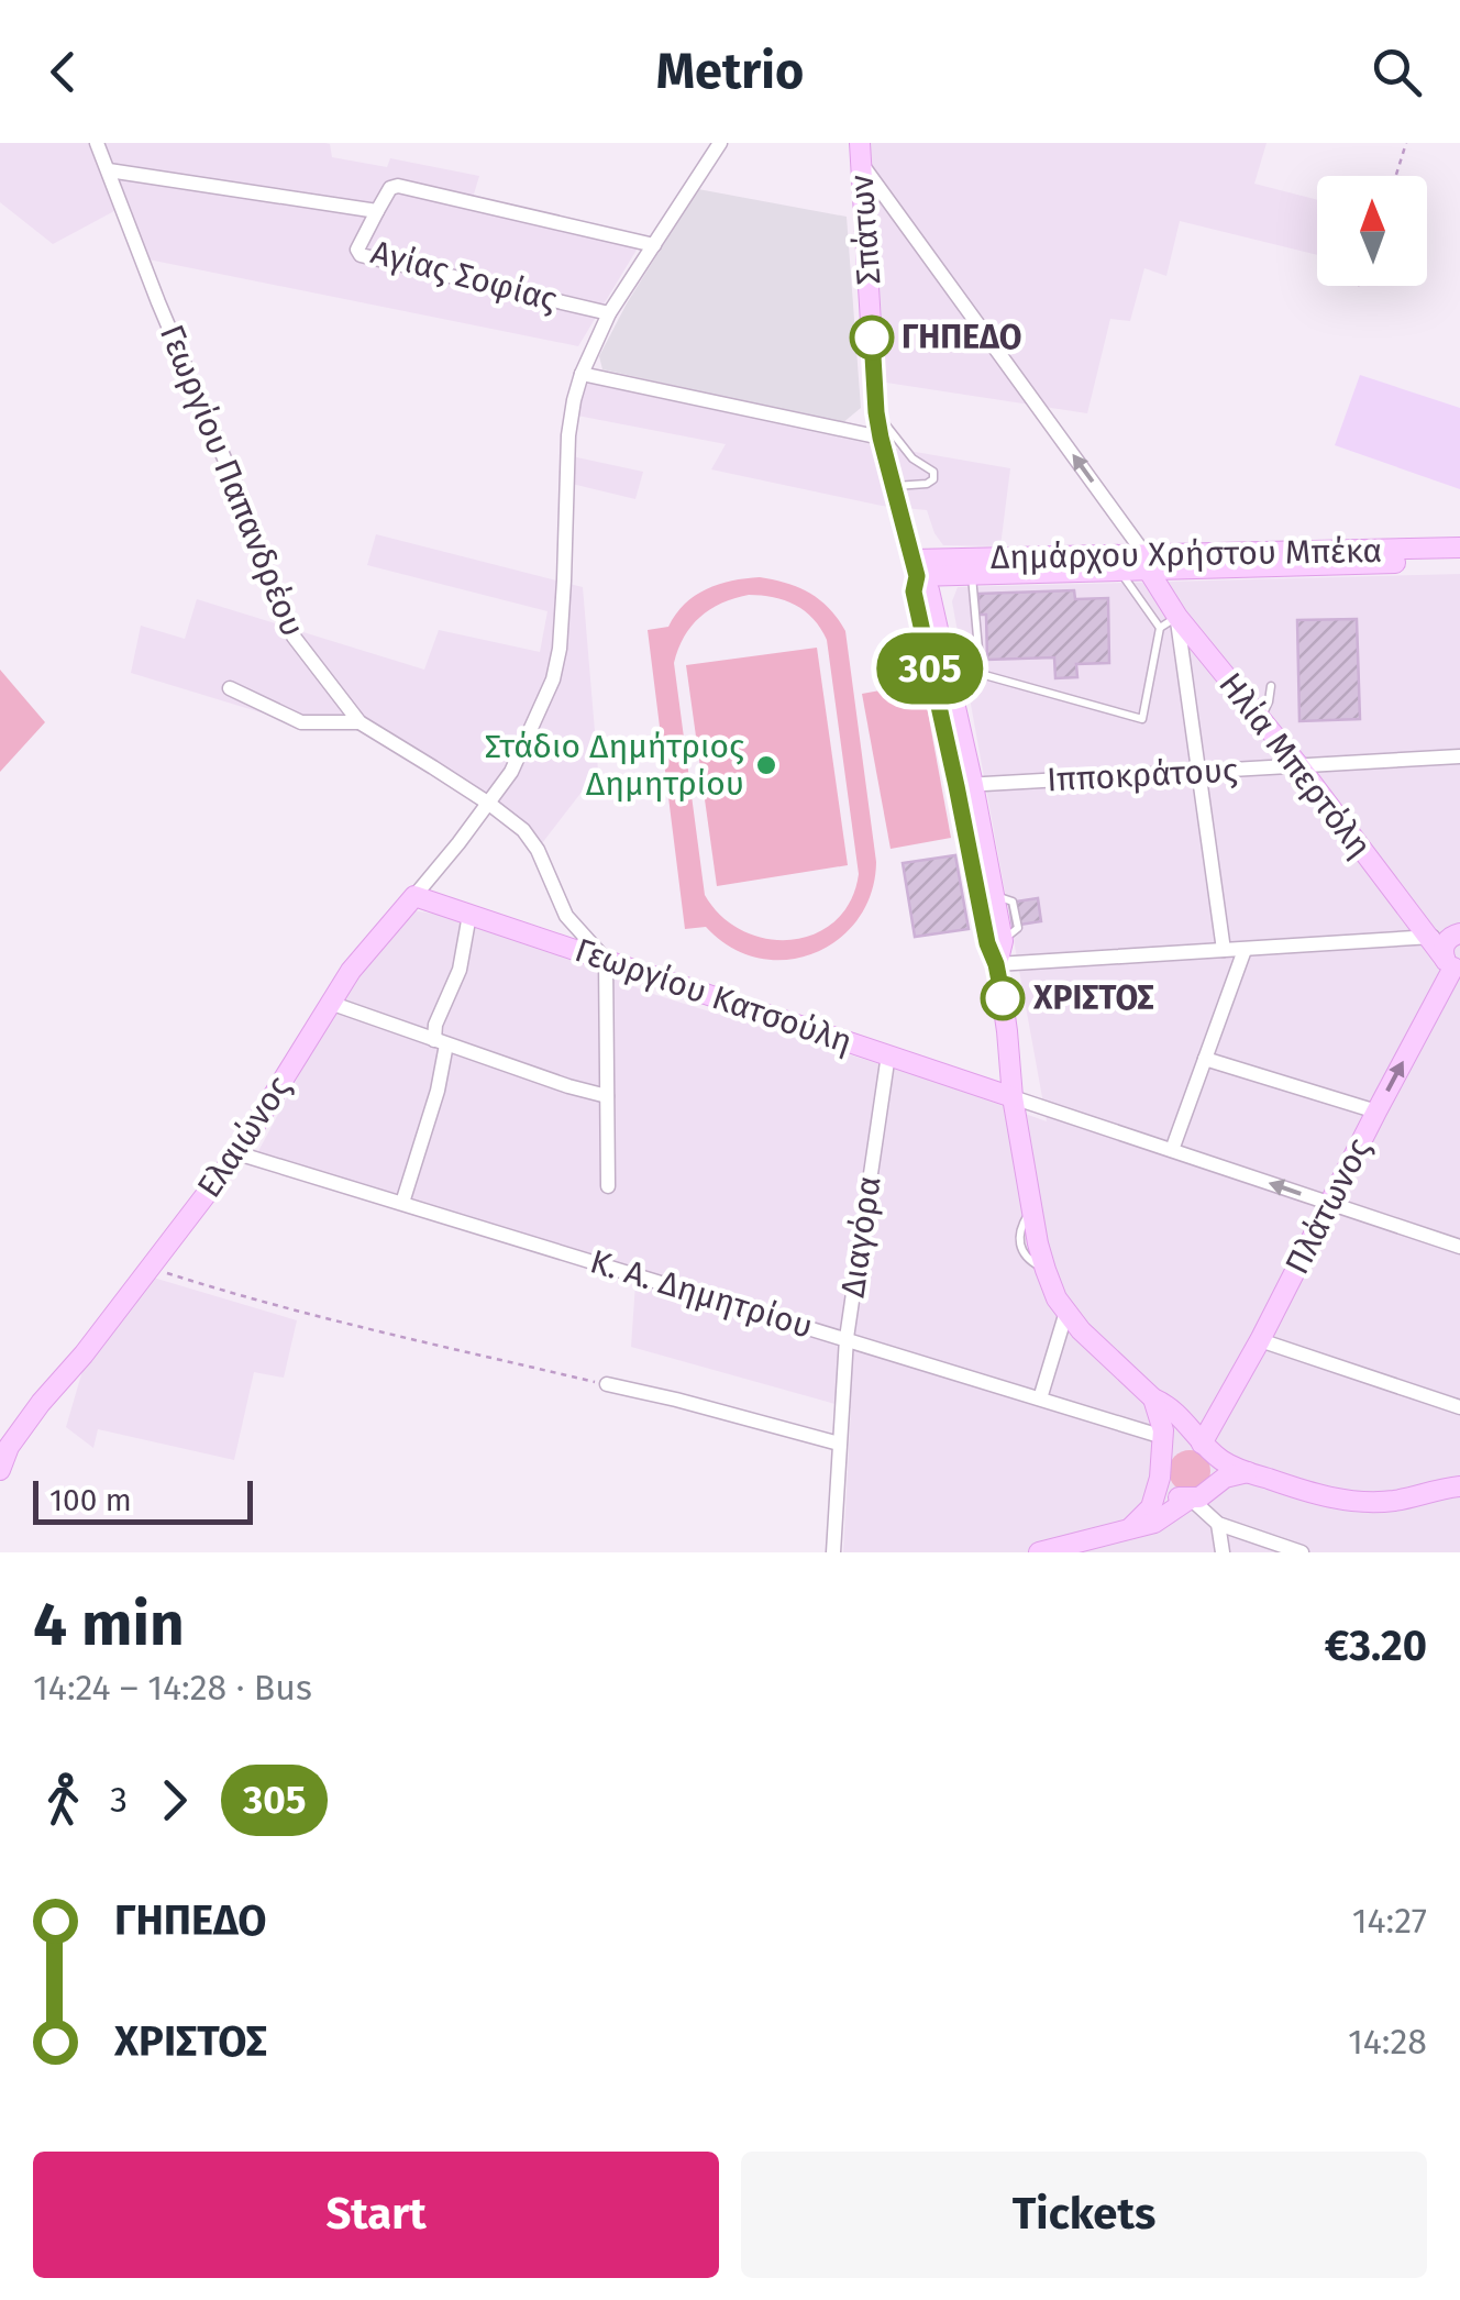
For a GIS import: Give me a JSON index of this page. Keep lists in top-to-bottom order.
{
  "streets": {
    "main road": [
      "Σπάτων",
      "Δημάρχου Χρήστου Μπέκα",
      "Ηλία Μπερτόλη",
      "Γεωργίου Κατσούλη",
      "Ελαιώνος",
      "Πλάτωνος"
    ],
    "street": [
      "Αγίας Σοφίας",
      "Γεωργίου Παπανδρέου",
      "Ιπποκράτους",
      "Διαγόρα",
      "Κ. Α. Δημητρίου"
    ]
  },
  "crossings": [
    ["Σπάτων", "Δημάρχου Χρήστου Μπέκα"],
    ["Σπάτων", "Ηλία Μπερτόλη"],
    ["Αγίας Σοφίας", "Ελαιώνος"],
    ["Γεωργίου Παπανδρέου", "Γεωργίου Κατσούλη"],
    ["Γεωργίου Παπανδρέου", "Ελαιώνος"],
    ["Δημάρχου Χρήστου Μπέκα", "Ηλία Μπερτόλη"],
    ["Ηλία Μπερτόλη", "Ιπποκράτους"],
    ["Ηλία Μπερτόλη", "Πλάτωνος"],
    ["Γεωργίου Κατσούλη", "Ελαιώνος"],
    ["Γεωργίου Κατσούλη", "Διαγόρα"],
    ["Ελαιώνος", "Κ. Α. Δημητρίου"],
    ["Διαγόρα", "Κ. Α. Δημητρίου"]
  ],
  "one_way": ["Ηλία Μπερτόλη"],
  "places": ["ΓΗΠΕΔΟ", "Στάδιο Δημήτριος Δημητρίου", "ΧΡΙΣΤΟΣ"],
  "lines": ["bus line 305"],
  "scale_bar": "100 m",
  "north": "top",
  "page": {
    "header": "Metrio",
    "on_map": "305",
    "scale": "100 m",
    "heading": ["4 min", "14:24 – 14:28 · Bus", "€3.20"],
    "legs": ["3", "305"],
    "list": [
      {
        "name": "ΓΗΠΕΔΟ",
        "value": "14:27"
      },
      {
        "name": "ΧΡΙΣΤΟΣ",
        "value": "14:28"
      }
    ],
    "buttons": ["Start", "Tickets"]
  }
}
